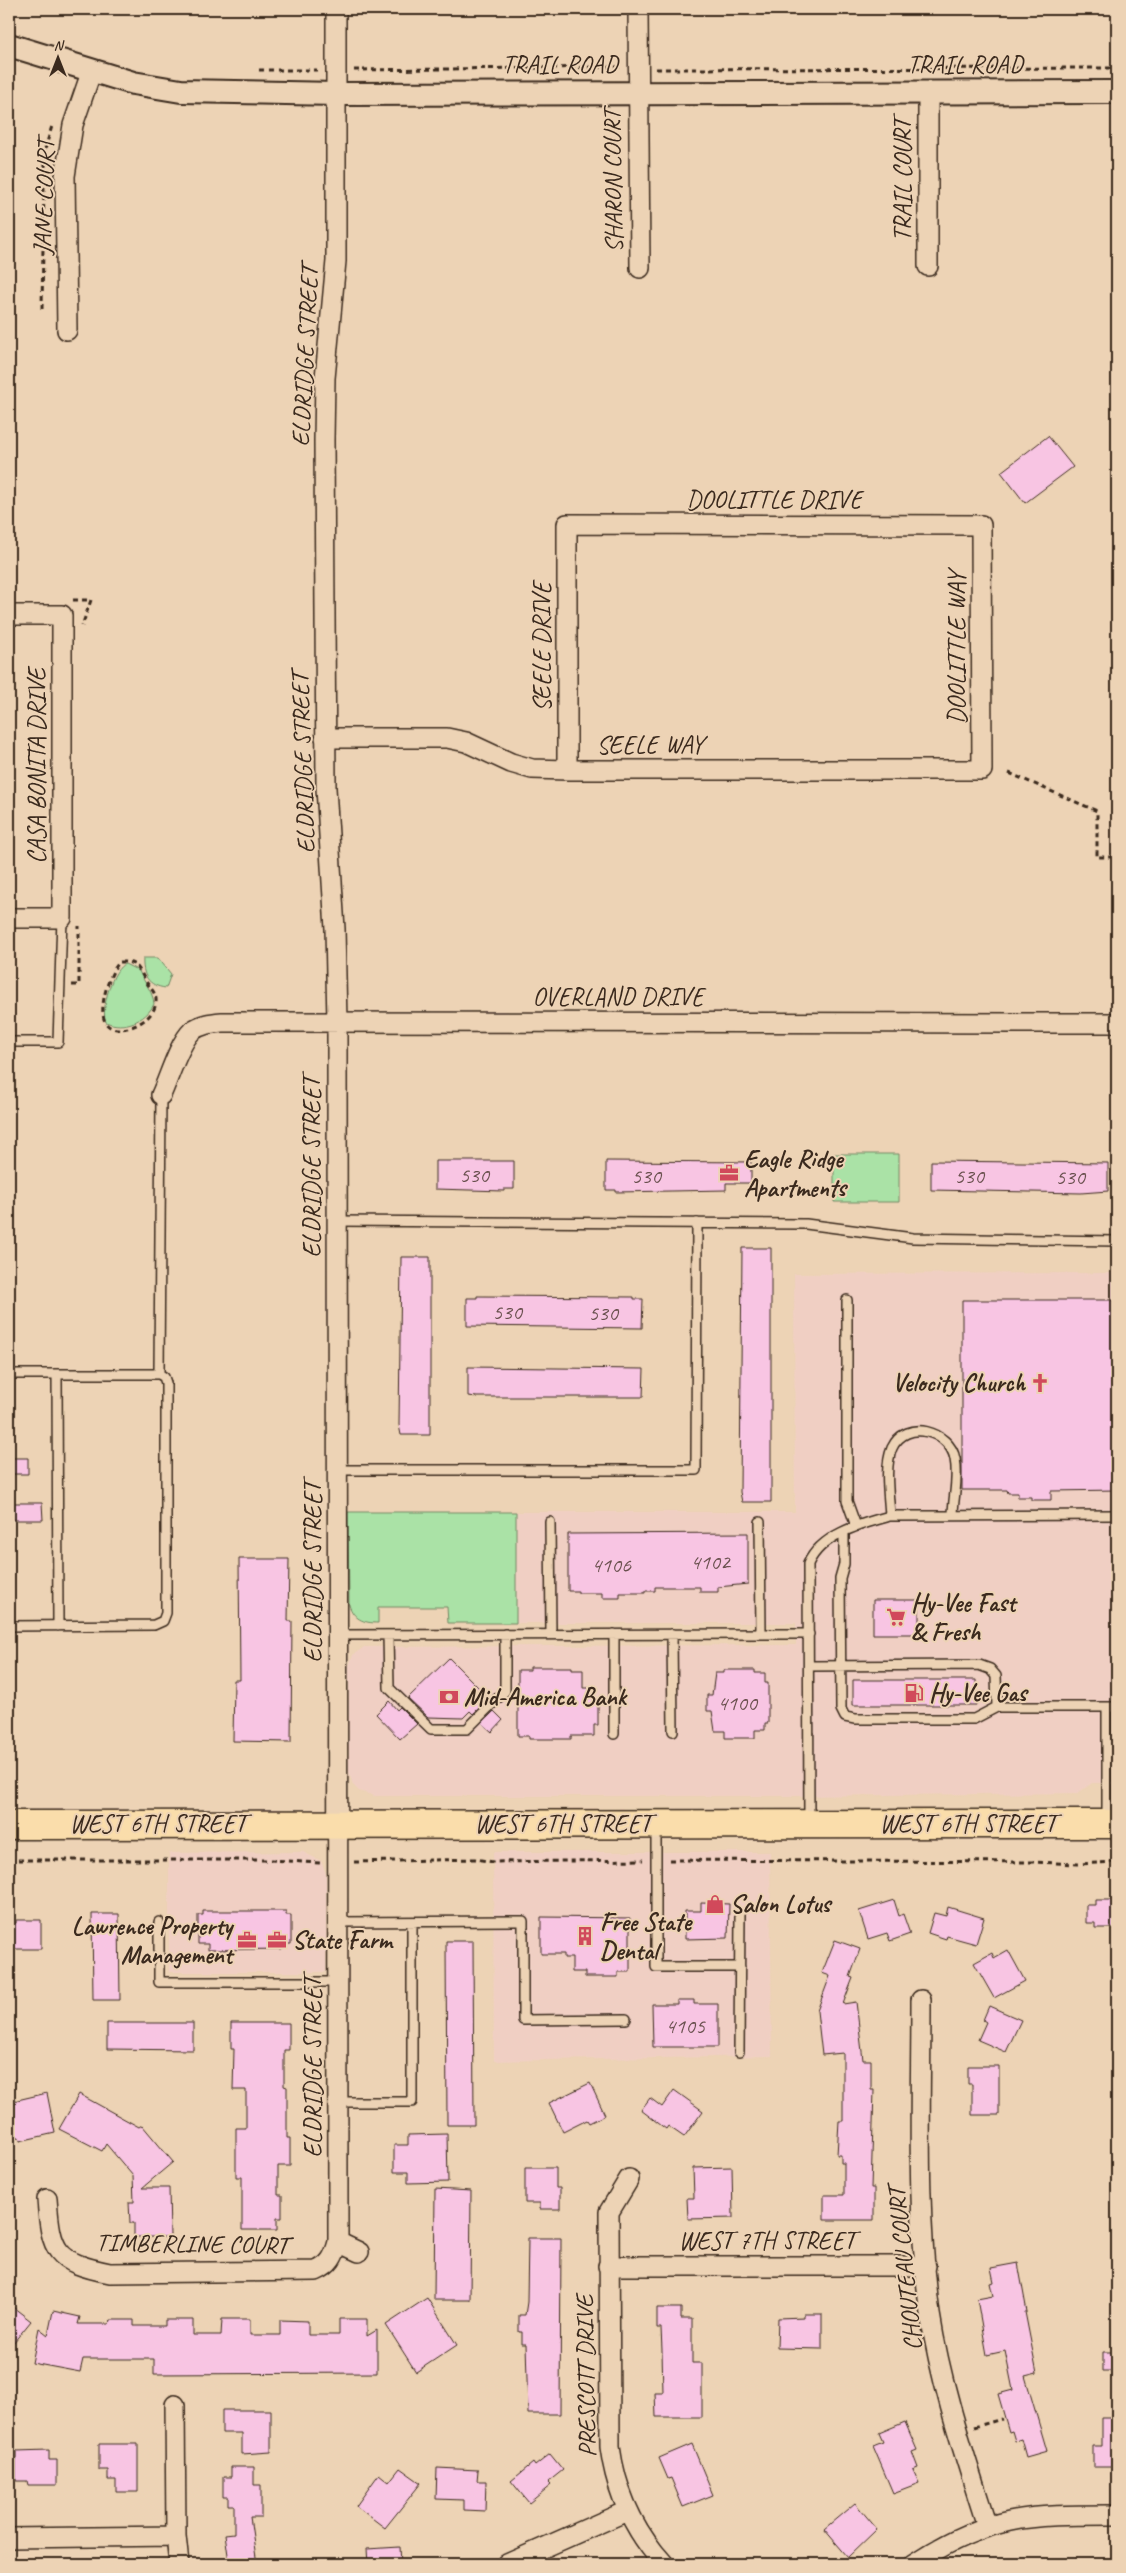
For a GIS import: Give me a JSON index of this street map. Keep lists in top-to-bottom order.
{
  "streets": {
    "main road": ["WEST 6TH STREET"],
    "street": [
      "TRAIL ROAD",
      "TRAIL COURT",
      "SHARON COURT",
      "JANE COURT",
      "ELDRIDGE STREET",
      "DOOLITTLE DRIVE",
      "SEELE DRIVE",
      "DOOLITTLE WAY",
      "SEELE WAY",
      "CASA BONITA DRIVE",
      "OVERLAND DRIVE",
      "WEST 7TH STREET",
      "TIMBERLINE COURT",
      "CHOUTEAU COURT",
      "PRESCOTT DRIVE"
    ]
  },
  "crossings": [
    ["TRAIL ROAD", "TRAIL COURT"],
    ["TRAIL ROAD", "SHARON COURT"],
    ["TRAIL ROAD", "JANE COURT"],
    ["TRAIL ROAD", "ELDRIDGE STREET"],
    ["ELDRIDGE STREET", "SEELE WAY"],
    ["ELDRIDGE STREET", "OVERLAND DRIVE"],
    ["ELDRIDGE STREET", "WEST 6TH STREET"],
    ["ELDRIDGE STREET", "TIMBERLINE COURT"],
    ["DOOLITTLE DRIVE", "SEELE DRIVE"],
    ["DOOLITTLE DRIVE", "DOOLITTLE WAY"],
    ["SEELE DRIVE", "SEELE WAY"],
    ["DOOLITTLE WAY", "SEELE WAY"],
    ["WEST 7TH STREET", "CHOUTEAU COURT"],
    ["WEST 7TH STREET", "PRESCOTT DRIVE"]
  ],
  "places": {
    "office": ["Eagle Ridge Apartments", "Lawrence Property Management", "State Farm"],
    "church": ["Velocity Church"],
    "supermarket": ["Hy-Vee Fast & Fresh"],
    "fuel station": ["Hy-Vee Gas"],
    "bank": ["Mid-America Bank"],
    "shop": ["Salon Lotus"],
    "building": ["Free State Dental"]
  },
  "house_numbers": [
    "530",
    "530",
    "530",
    "530",
    "530",
    "530",
    "4102",
    "4106",
    "4100",
    "4105"
  ],
  "north": "top"
}
